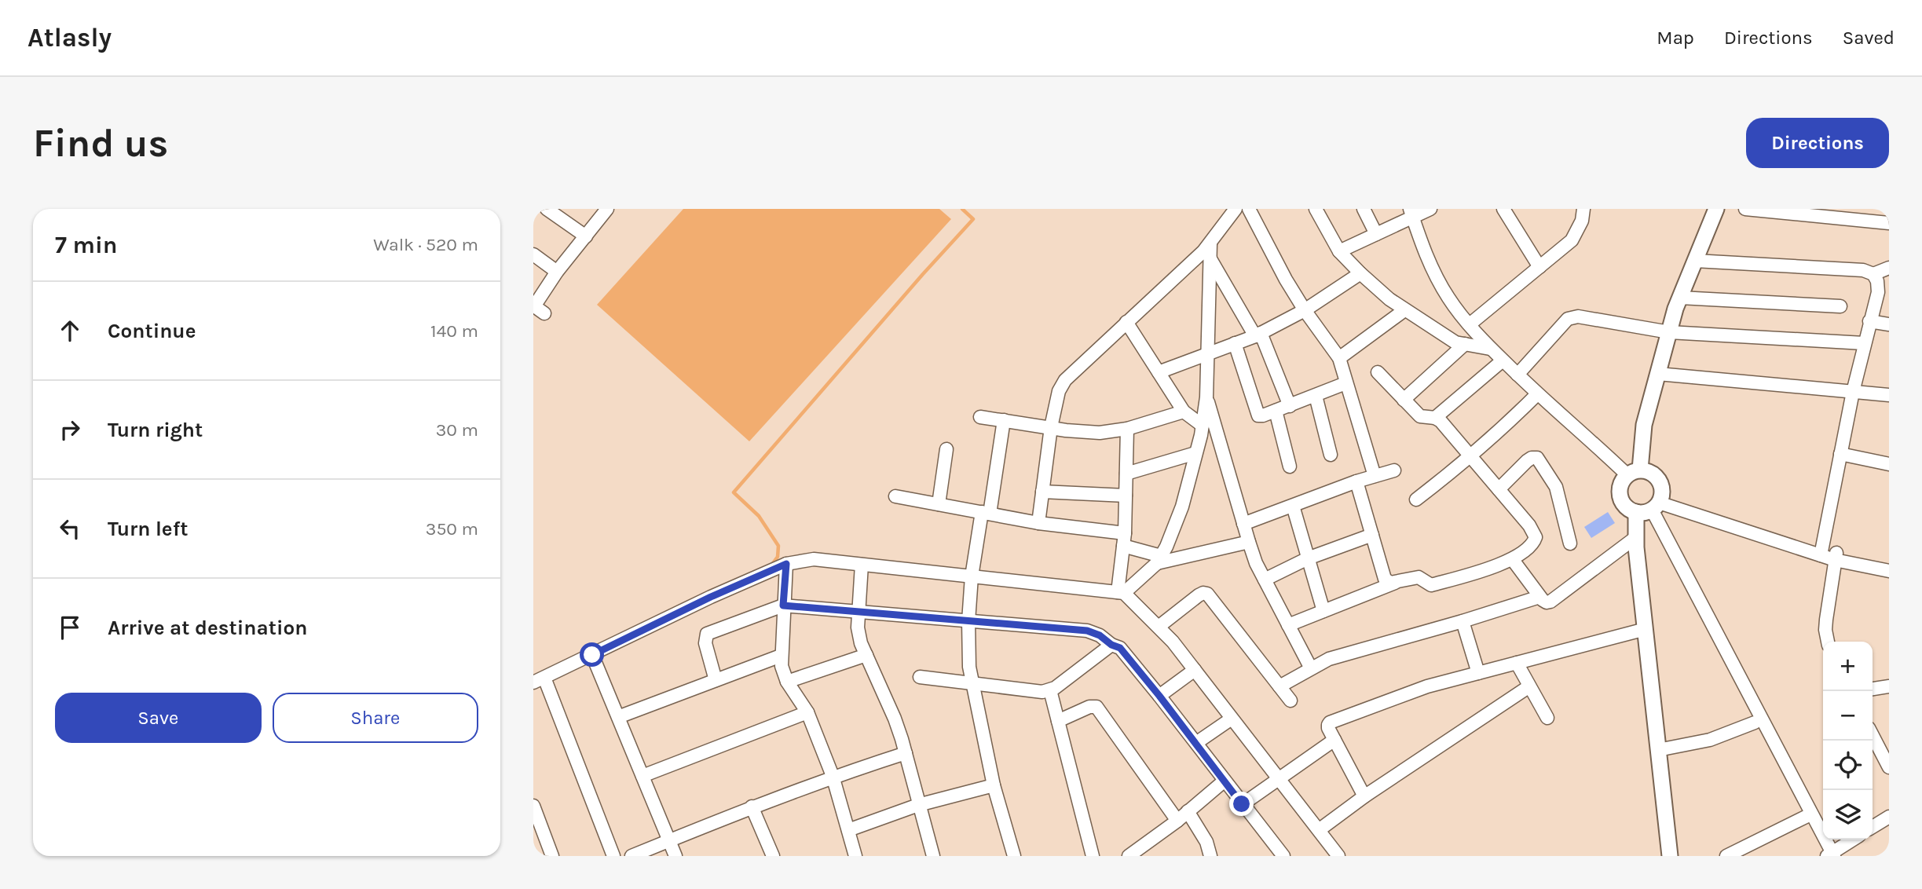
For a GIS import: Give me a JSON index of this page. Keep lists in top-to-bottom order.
{
  "page": {
    "header": "Atlasly",
    "nav": ["Map", "Directions", "Saved"],
    "buttons": [
      "Directions",
      ["Save", "Share"]
    ],
    "title": "Find us",
    "heading": ["7 min", "Walk · 520 m"],
    "list": [
      ["Continue", "140 m"],
      ["Turn right", "30 m"],
      ["Turn left", "350 m"],
      "Arrive at destination"
    ],
    "map_buttons": ["+", "−"]
  }
}
